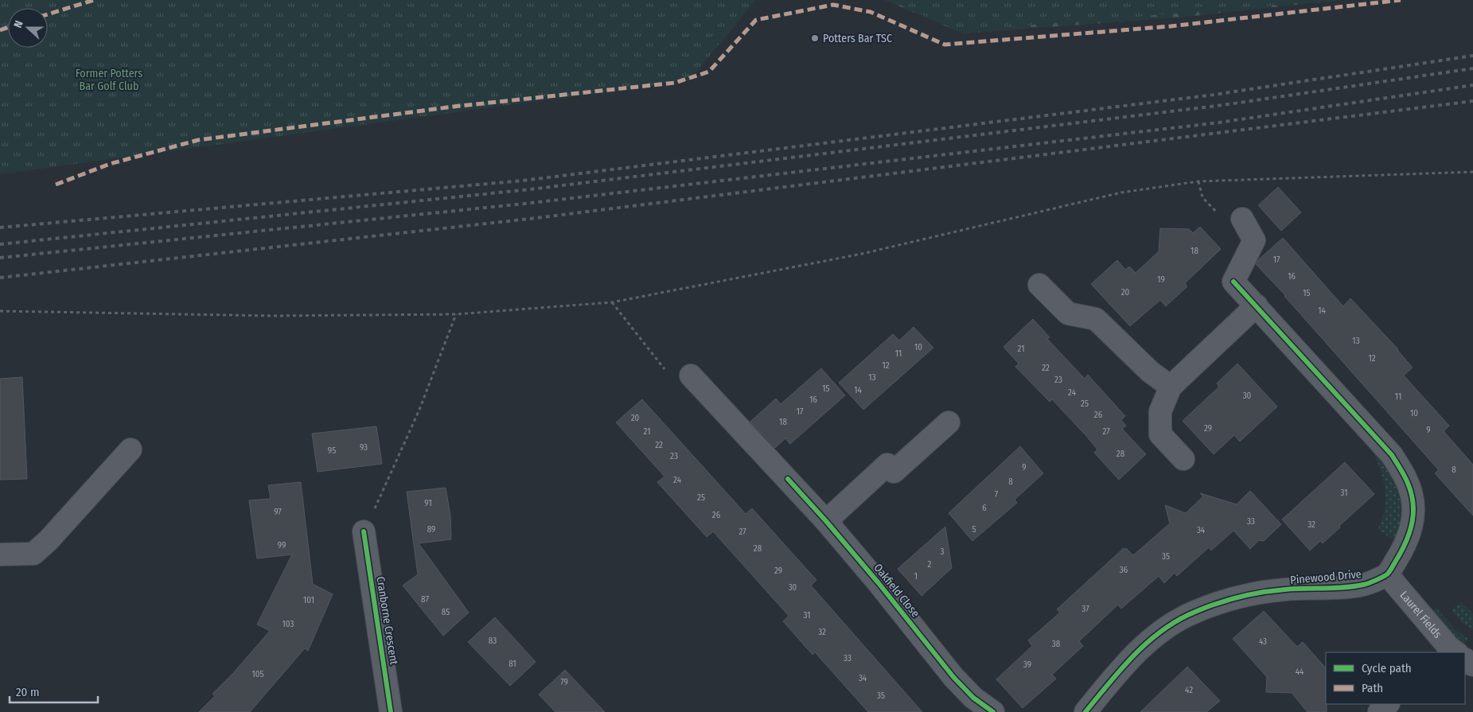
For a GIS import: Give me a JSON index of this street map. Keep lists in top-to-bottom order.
{
  "streets": {
    "street": [
      "Pinewood Drive",
      "Oakfield Close",
      "Laurel Fields",
      "Cranborne Crescent"
    ]
  },
  "crossings": [
    ["Pinewood Drive", "Laurel Fields"]
  ],
  "parks": ["Former Potters Bar Golf Club"],
  "places": ["Potters Bar TSC"],
  "house_numbers": [
    "18",
    "17",
    "16",
    "19",
    "20",
    "15",
    "14",
    "13",
    "10",
    "21",
    "11",
    "12",
    "12",
    "22",
    "13",
    "23",
    "15",
    "14",
    "24",
    "30",
    "11",
    "16",
    "25",
    "17",
    "10",
    "26",
    "20",
    "18",
    "29",
    "9",
    "21",
    "27",
    "22",
    "93",
    "95",
    "28",
    "23",
    "9",
    "8",
    "24",
    "8",
    "31",
    "7",
    "25",
    "91",
    "6",
    "97",
    "26",
    "33",
    "32",
    "89",
    "5",
    "34",
    "27",
    "99",
    "28",
    "3",
    "35",
    "2",
    "36",
    "29",
    "1",
    "30",
    "87",
    "101",
    "37",
    "85",
    "31",
    "103",
    "32",
    "83",
    "43",
    "38",
    "33",
    "81",
    "39",
    "44",
    "105",
    "34",
    "79",
    "42",
    "35"
  ],
  "legend": ["Cycle path", "Path"],
  "scale_bar": "20 m",
  "north": "left"
}
